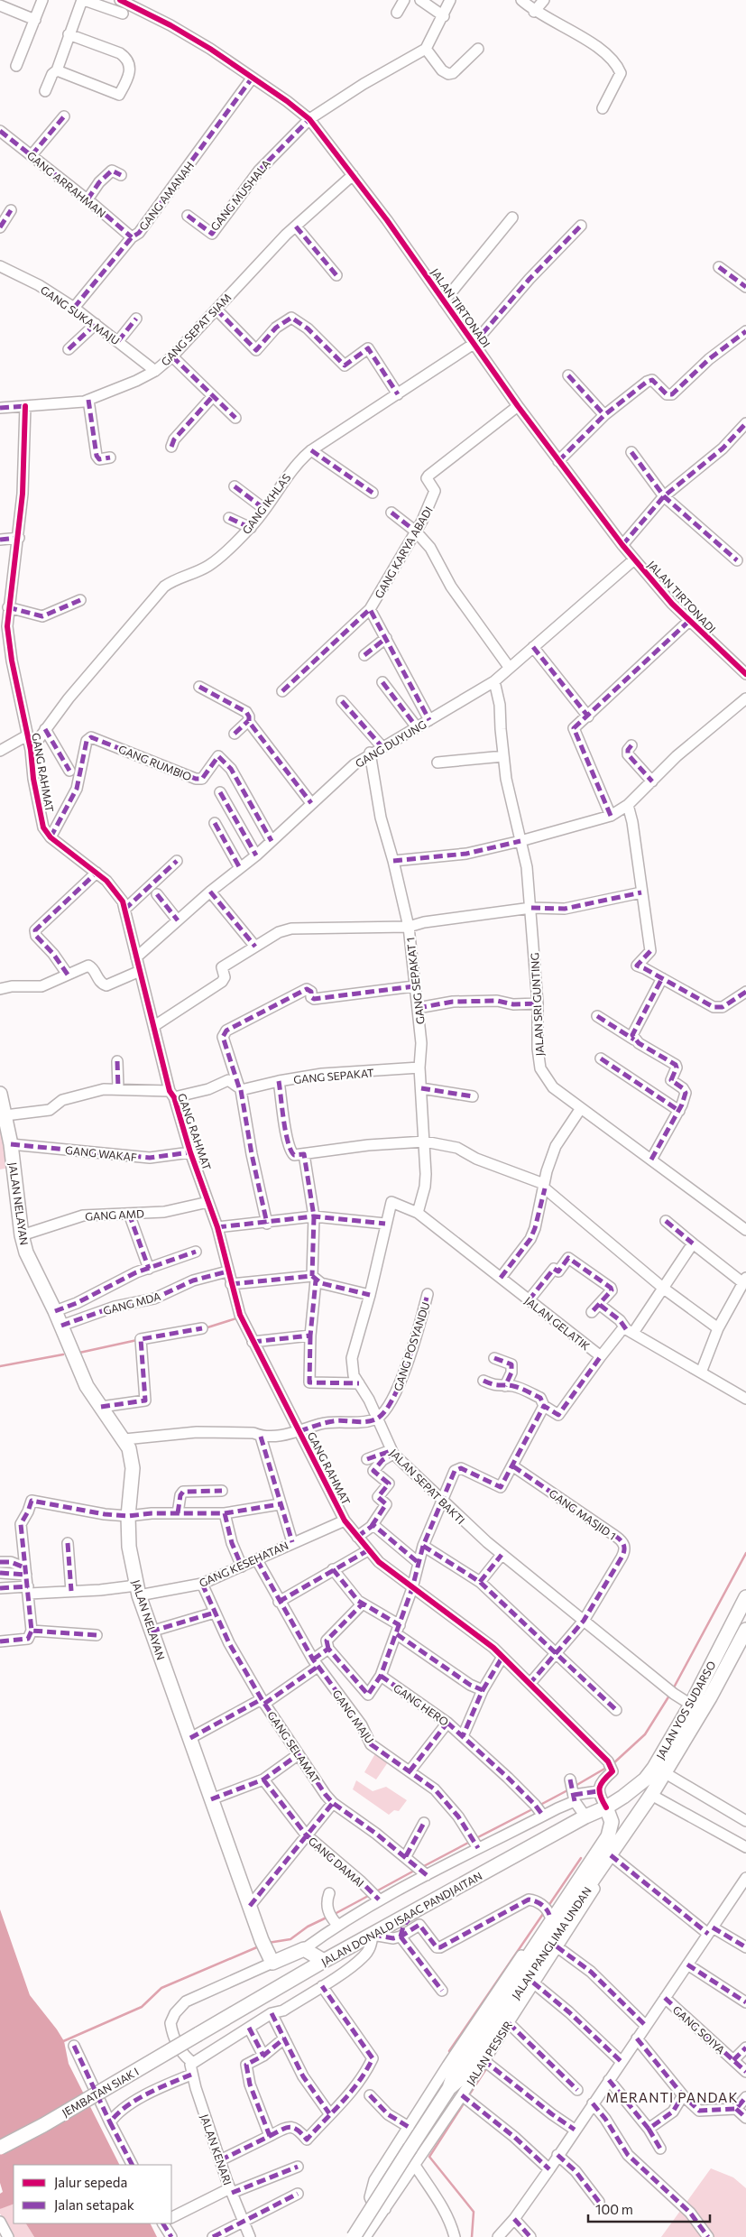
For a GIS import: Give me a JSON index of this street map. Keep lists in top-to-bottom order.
{
  "streets": {
    "main road": [
      "JALAN NELAYAN",
      "JALAN YOS SUDARSO",
      "JALAN DONALD ISAAC PANDJAITAN",
      "JALAN PANGLIMA UNDAN",
      "JEMBATAN SIAK I"
    ],
    "street": [
      "GANG ARRAHMAN",
      "GANG MUSHALA",
      "GANG AMANAH",
      "JALAN TIRTONADI",
      "GANG SUKA MAJU",
      "GANG SEPAT SIAM",
      "GANG IKHLAS",
      "GANG KARYA ABADI",
      "GANG DUYUNG",
      "GANG RUMBIO",
      "GANG RAHMAT",
      "GANG SEPAKAT 1",
      "JALAN SRI GUNTING",
      "GANG SEPAKAT",
      "GANG WAKAF",
      "GANG AMD",
      "GANG MDA",
      "JALAN GELATIK",
      "GANG POSYANDU",
      "JALAN SEPAT BAKTI",
      "GANG MASJID 1",
      "GANG KESEHATAN",
      "GANG HERO",
      "GANG MAJU",
      "GANG SELAMAT",
      "GANG DAMAI",
      "GANG SOIYA",
      "JALAN PESISIR",
      "JALAN KENARI"
    ]
  },
  "crossings": [
    ["GANG ARRAHMAN", "GANG AMANAH"],
    ["GANG MUSHALA", "JALAN TIRTONADI"],
    ["GANG AMANAH", "JALAN TIRTONADI"],
    ["GANG AMANAH", "GANG SUKA MAJU"],
    ["JALAN TIRTONADI", "GANG SEPAT SIAM"],
    ["JALAN TIRTONADI", "GANG IKHLAS"],
    ["JALAN TIRTONADI", "GANG KARYA ABADI"],
    ["JALAN TIRTONADI", "GANG DUYUNG"],
    ["GANG SUKA MAJU", "GANG SEPAT SIAM"],
    ["GANG SEPAT SIAM", "GANG RAHMAT"],
    ["GANG IKHLAS", "GANG RAHMAT"],
    ["GANG DUYUNG", "GANG RUMBIO"],
    ["GANG DUYUNG", "GANG RAHMAT"],
    ["GANG DUYUNG", "GANG SEPAKAT 1"],
    ["GANG DUYUNG", "JALAN SRI GUNTING"],
    ["GANG RUMBIO", "GANG RAHMAT"],
    ["GANG RAHMAT", "GANG SEPAKAT"],
    ["GANG RAHMAT", "GANG WAKAF"],
    ["GANG RAHMAT", "GANG AMD"],
    ["GANG RAHMAT", "GANG MDA"],
    ["GANG RAHMAT", "GANG KESEHATAN"],
    ["GANG SEPAKAT 1", "GANG SEPAKAT"],
    ["GANG SEPAKAT 1", "JALAN GELATIK"],
    ["GANG SEPAKAT 1", "JALAN SEPAT BAKTI"],
    ["GANG SEPAKAT", "JALAN NELAYAN"],
    ["GANG WAKAF", "JALAN NELAYAN"],
    ["JALAN NELAYAN", "GANG AMD"],
    ["JALAN NELAYAN", "GANG MDA"],
    ["JALAN NELAYAN", "GANG KESEHATAN"],
    ["JALAN GELATIK", "JALAN SEPAT BAKTI"],
    ["GANG POSYANDU", "JALAN SEPAT BAKTI"],
    ["JALAN SEPAT BAKTI", "GANG MASJID 1"],
    ["JALAN SEPAT BAKTI", "JALAN YOS SUDARSO"],
    ["GANG KESEHATAN", "GANG MAJU"],
    ["GANG KESEHATAN", "GANG SELAMAT"],
    ["JALAN YOS SUDARSO", "JALAN DONALD ISAAC PANDJAITAN"],
    ["JALAN YOS SUDARSO", "JALAN PANGLIMA UNDAN"],
    ["JALAN DONALD ISAAC PANDJAITAN", "JEMBATAN SIAK I"],
    ["JALAN PANGLIMA UNDAN", "JALAN PESISIR"]
  ],
  "districts": ["MERANTI PANDAK"],
  "legend": ["Jalur sepeda", "Jalan setapak"],
  "scale_bar": "100 m"
}
